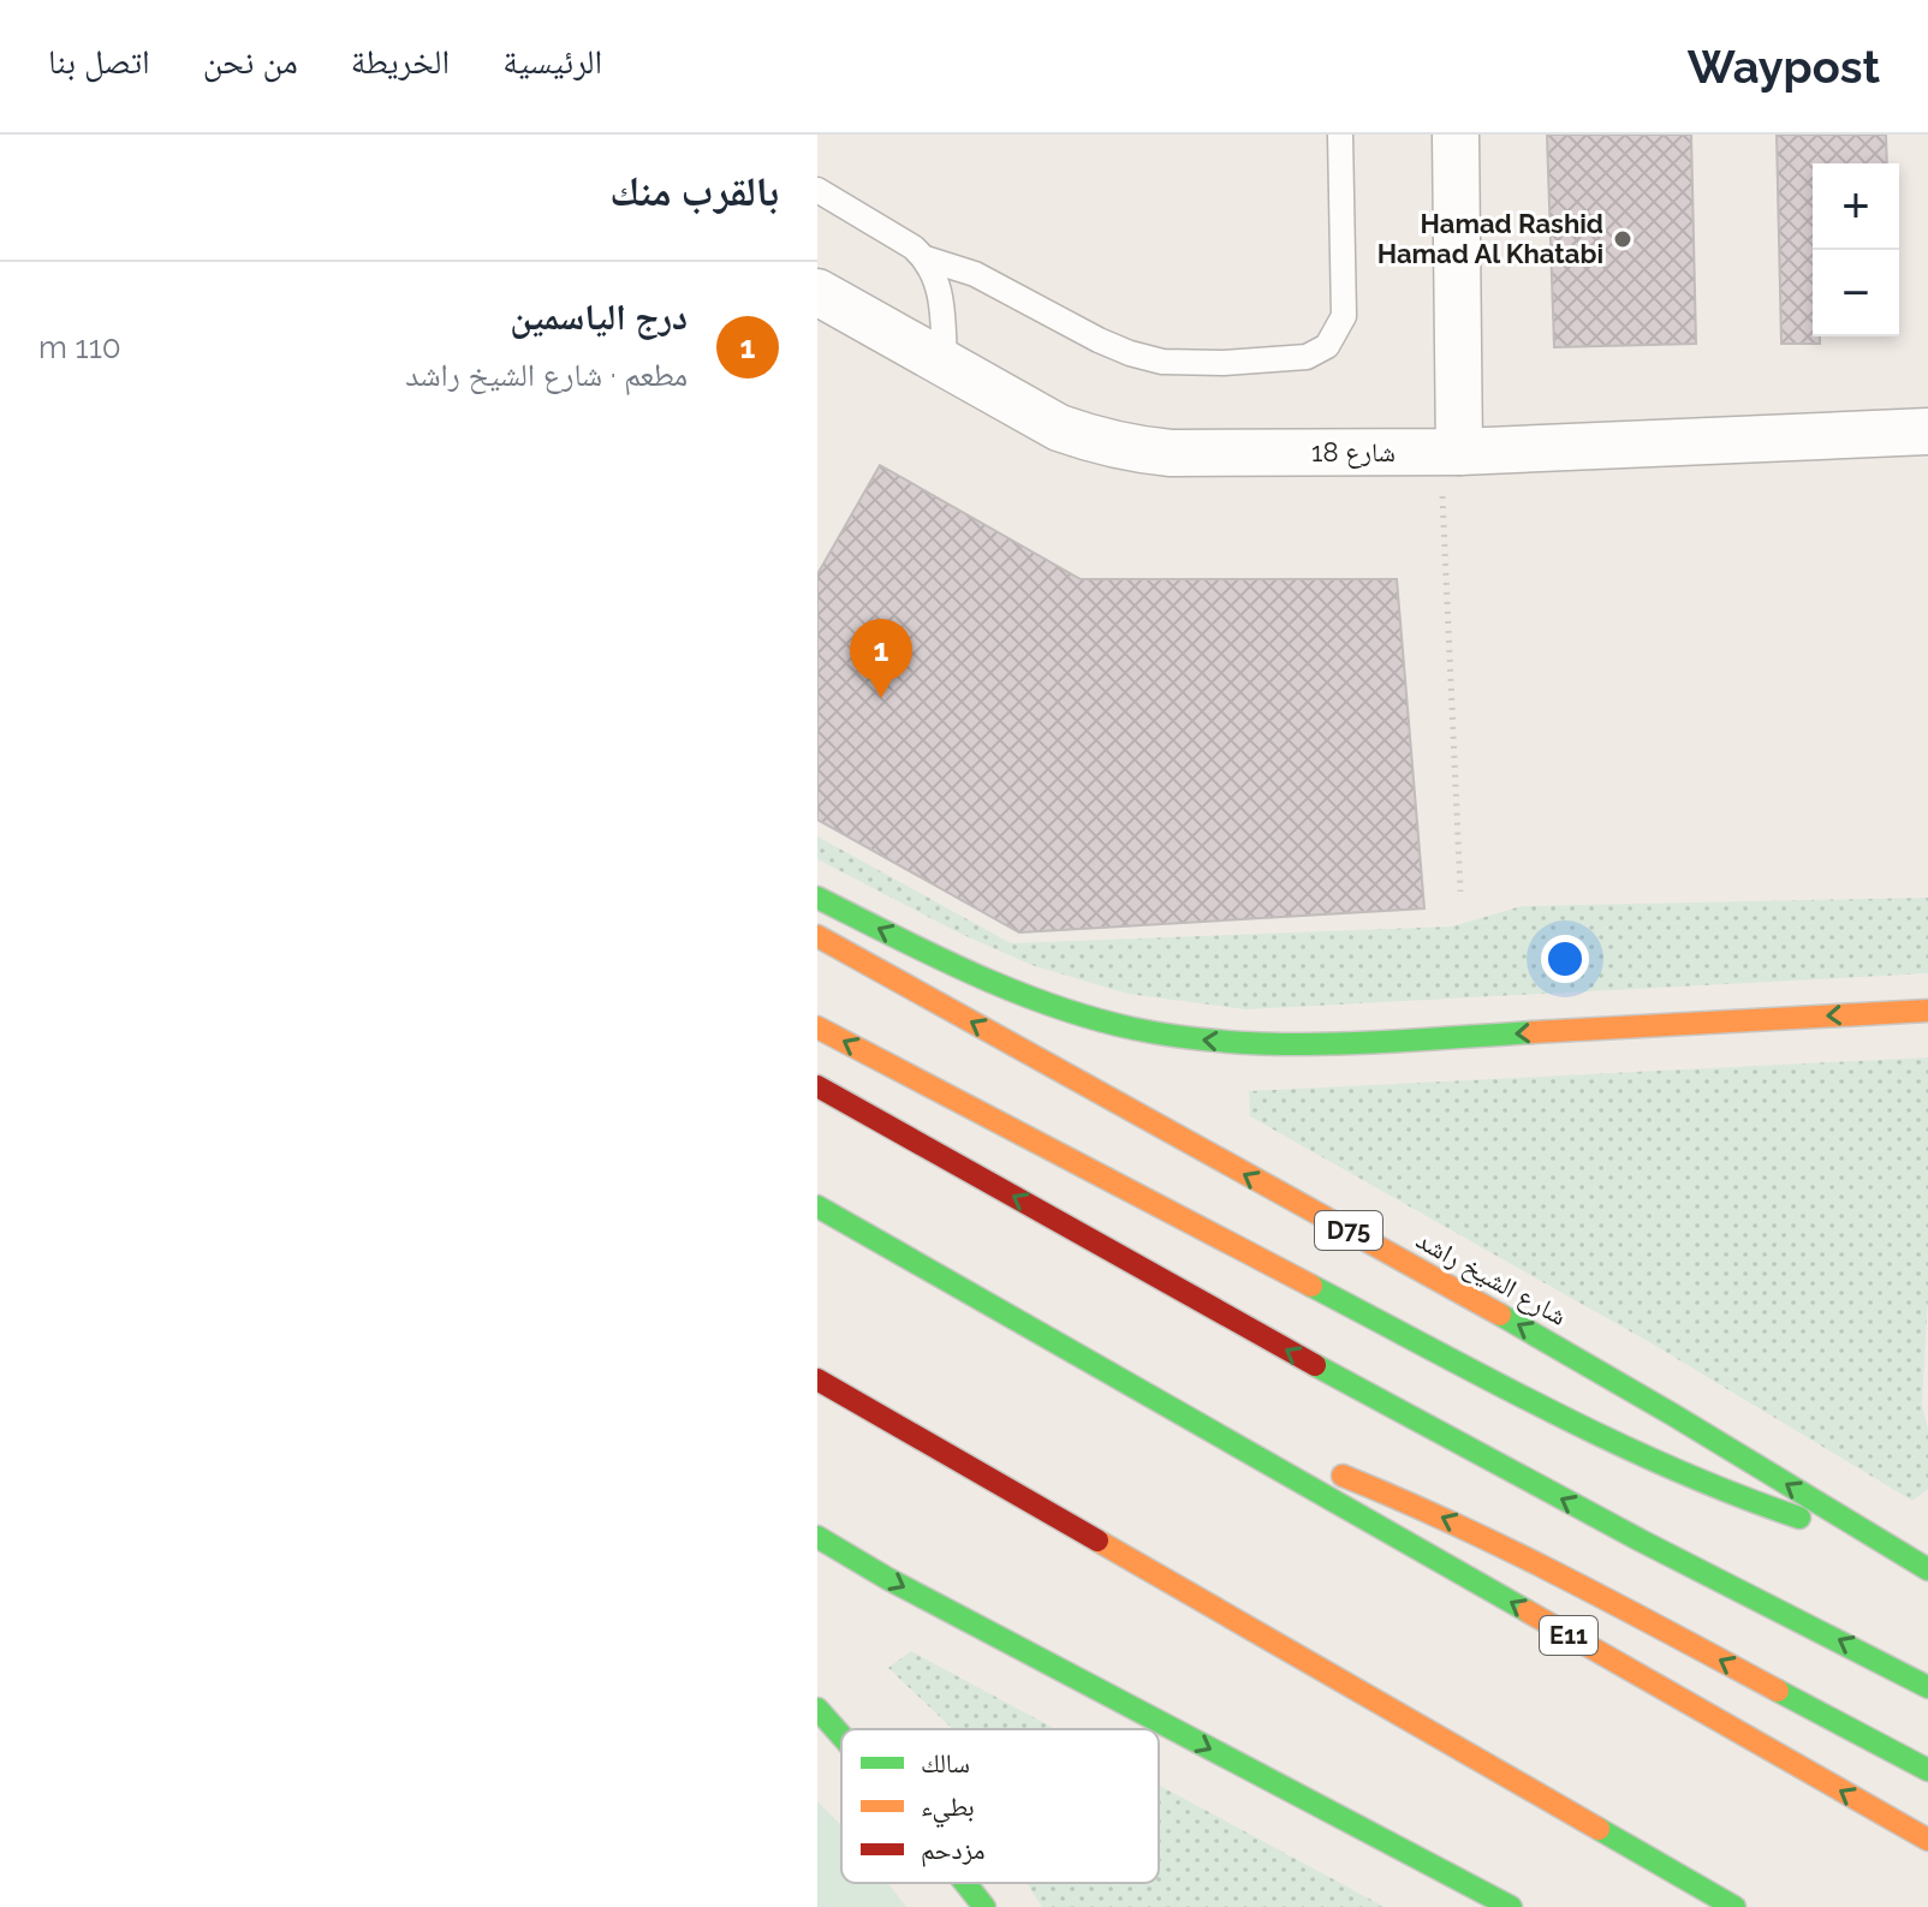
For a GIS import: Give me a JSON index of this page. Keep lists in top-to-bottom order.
{
  "streets": {
    "highway": ["D75", "شارع الشيخ راشد", "E11"],
    "street": ["شارع 18"]
  },
  "places": ["Hamad Rashid Hamad Al Khatabi"],
  "legend": ["سالك", "بطيء", "مزدحم"],
  "page": {
    "header": "Waypost",
    "nav": [
      "الرئيسية",
      "الخريطة",
      "من نحن",
      "اتصل بنا"
    ],
    "heading": "بالقرب منك",
    "map_buttons": ["+", "−"],
    "list": [
      {
        "mark": "1",
        "name": "درج الياسمين",
        "note": "مطعم · شارع الشيخ راشد",
        "value": "110 m"
      }
    ],
    "pins": "1"
  }
}
